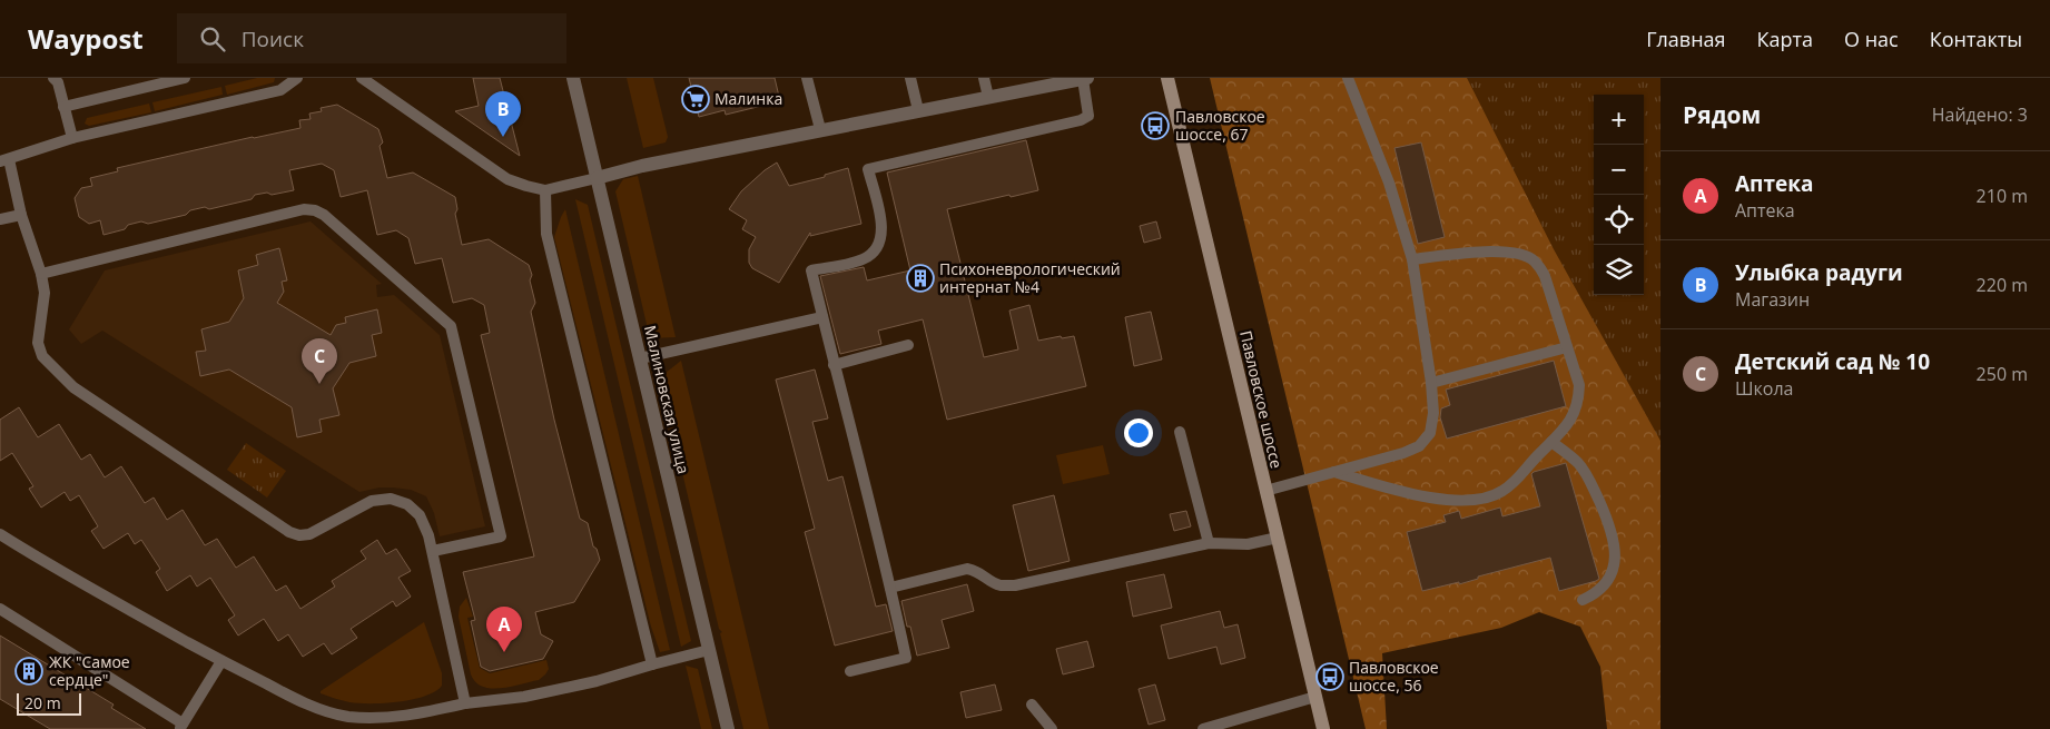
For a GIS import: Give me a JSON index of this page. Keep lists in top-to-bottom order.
{
  "streets": {
    "main road": ["Павловское шоссе"],
    "street": ["Малиновская улица"]
  },
  "places": {
    "supermarket": ["Малинка"],
    "bus stop": ["Павловское шоссе, 67", "Павловское шоссе, 56"],
    "building": ["Психоневрологический интернат №4", "ЖК \"Самое сердце\""]
  },
  "scale_bar": "20 m",
  "page": {
    "header": "Waypost",
    "search": "Поиск",
    "nav": [
      "Главная",
      "Карта",
      "О нас",
      "Контакты"
    ],
    "heading": ["Рядом", "Найдено: 3"],
    "pins": ["B", "C", "A"],
    "map_buttons": ["+", "−"],
    "list": [
      {
        "mark": "A",
        "name": "Аптека",
        "note": "Аптека",
        "value": "210 m"
      },
      {
        "mark": "B",
        "name": "Улыбка радуги",
        "note": "Магазин",
        "value": "220 m"
      },
      {
        "mark": "C",
        "name": "Детский сад № 10",
        "note": "Школа",
        "value": "250 m"
      }
    ],
    "scale": "20 m"
  }
}
